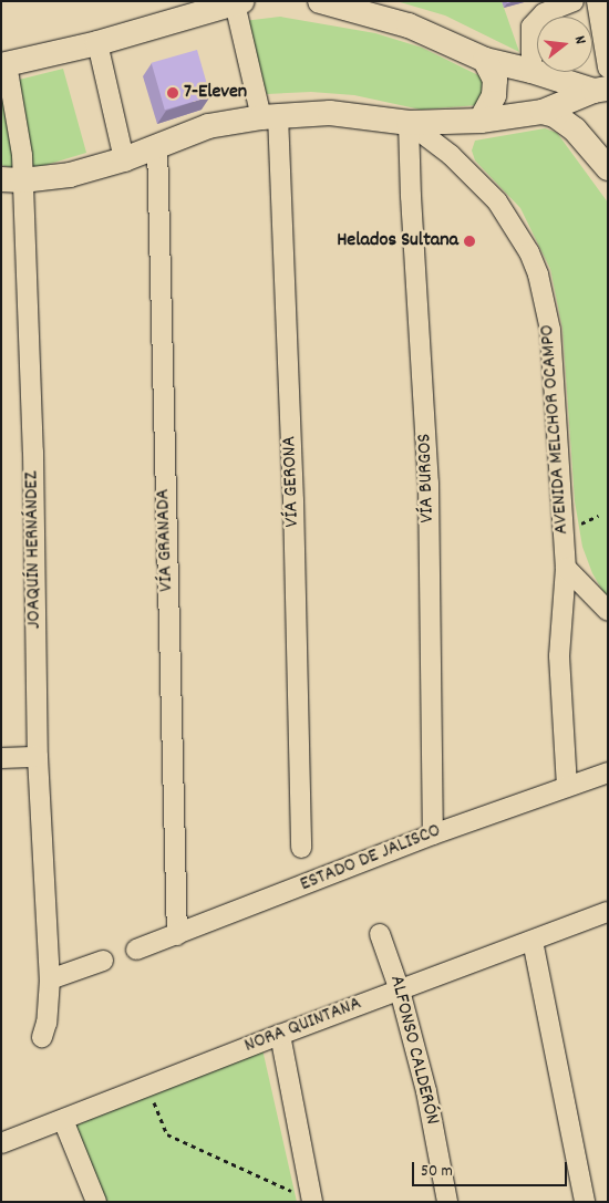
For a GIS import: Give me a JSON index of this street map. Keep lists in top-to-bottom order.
{
  "streets": {
    "street": [
      "AVENIDA MELCHOR OCAMPO",
      "VÍA BURGOS",
      "VÍA GERONA",
      "VÍA GRANADA",
      "JOAQUÍN HERNÁNDEZ",
      "ESTADO DE JALISCO",
      "NORA QUINTANA",
      "ALFONSO CALDERÓN"
    ]
  },
  "crossings": [
    ["AVENIDA MELCHOR OCAMPO", "VÍA BURGOS"],
    ["AVENIDA MELCHOR OCAMPO", "ESTADO DE JALISCO"],
    ["VÍA BURGOS", "ESTADO DE JALISCO"],
    ["VÍA GRANADA", "ESTADO DE JALISCO"],
    ["NORA QUINTANA", "ALFONSO CALDERÓN"]
  ],
  "places": ["7-Eleven", "Helados Sultana"],
  "scale_bar": "50 m",
  "north": "right"
}
